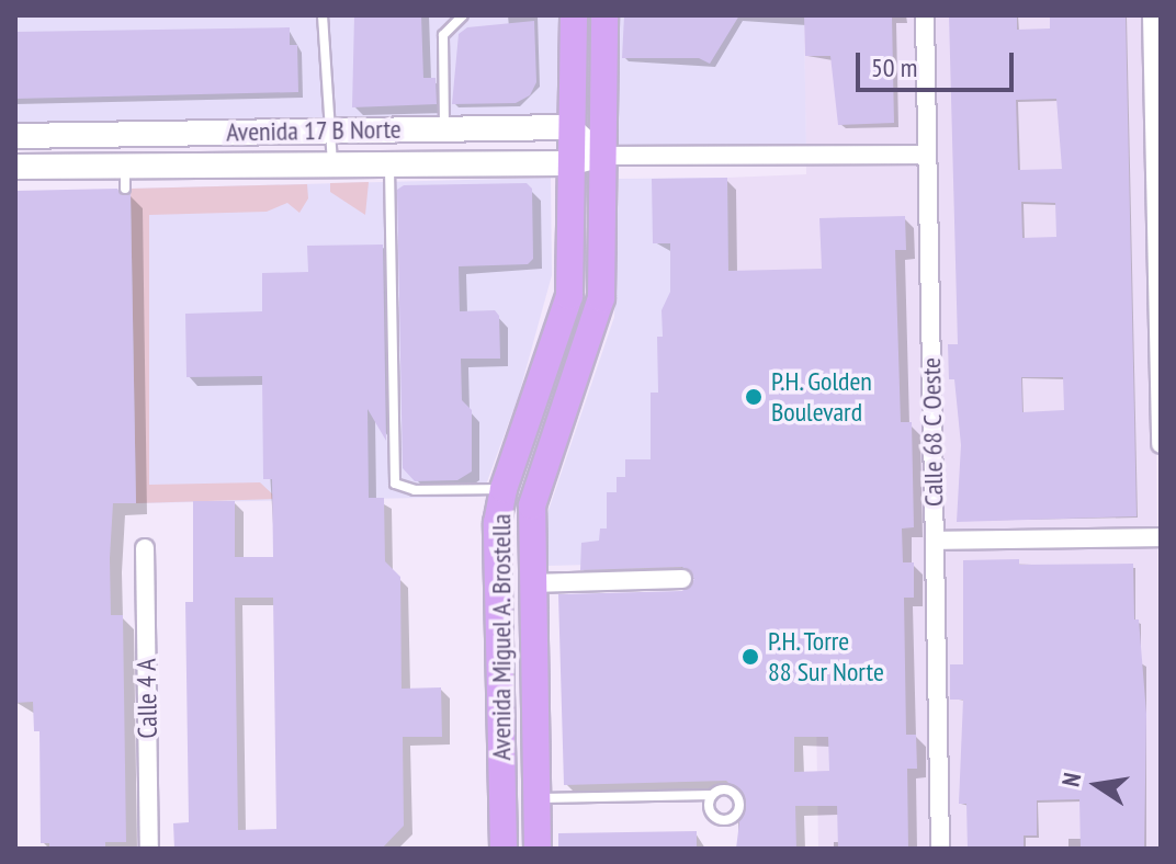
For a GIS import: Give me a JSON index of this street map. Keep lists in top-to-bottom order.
{
  "streets": {
    "main road": ["Avenida Miguel A. Brostella"],
    "street": ["Avenida 17 B Norte", "Calle 68 C Oeste", "Calle 4 A"]
  },
  "crossings": [
    ["Avenida 17 B Norte", "Calle 68 C Oeste"],
    ["Avenida 17 B Norte", "Avenida Miguel A. Brostella"]
  ],
  "places": ["P.H. Golden Boulevard", "P.H. Torre 88 Sur Norte"],
  "scale_bar": "50 m",
  "north": "left"
}
